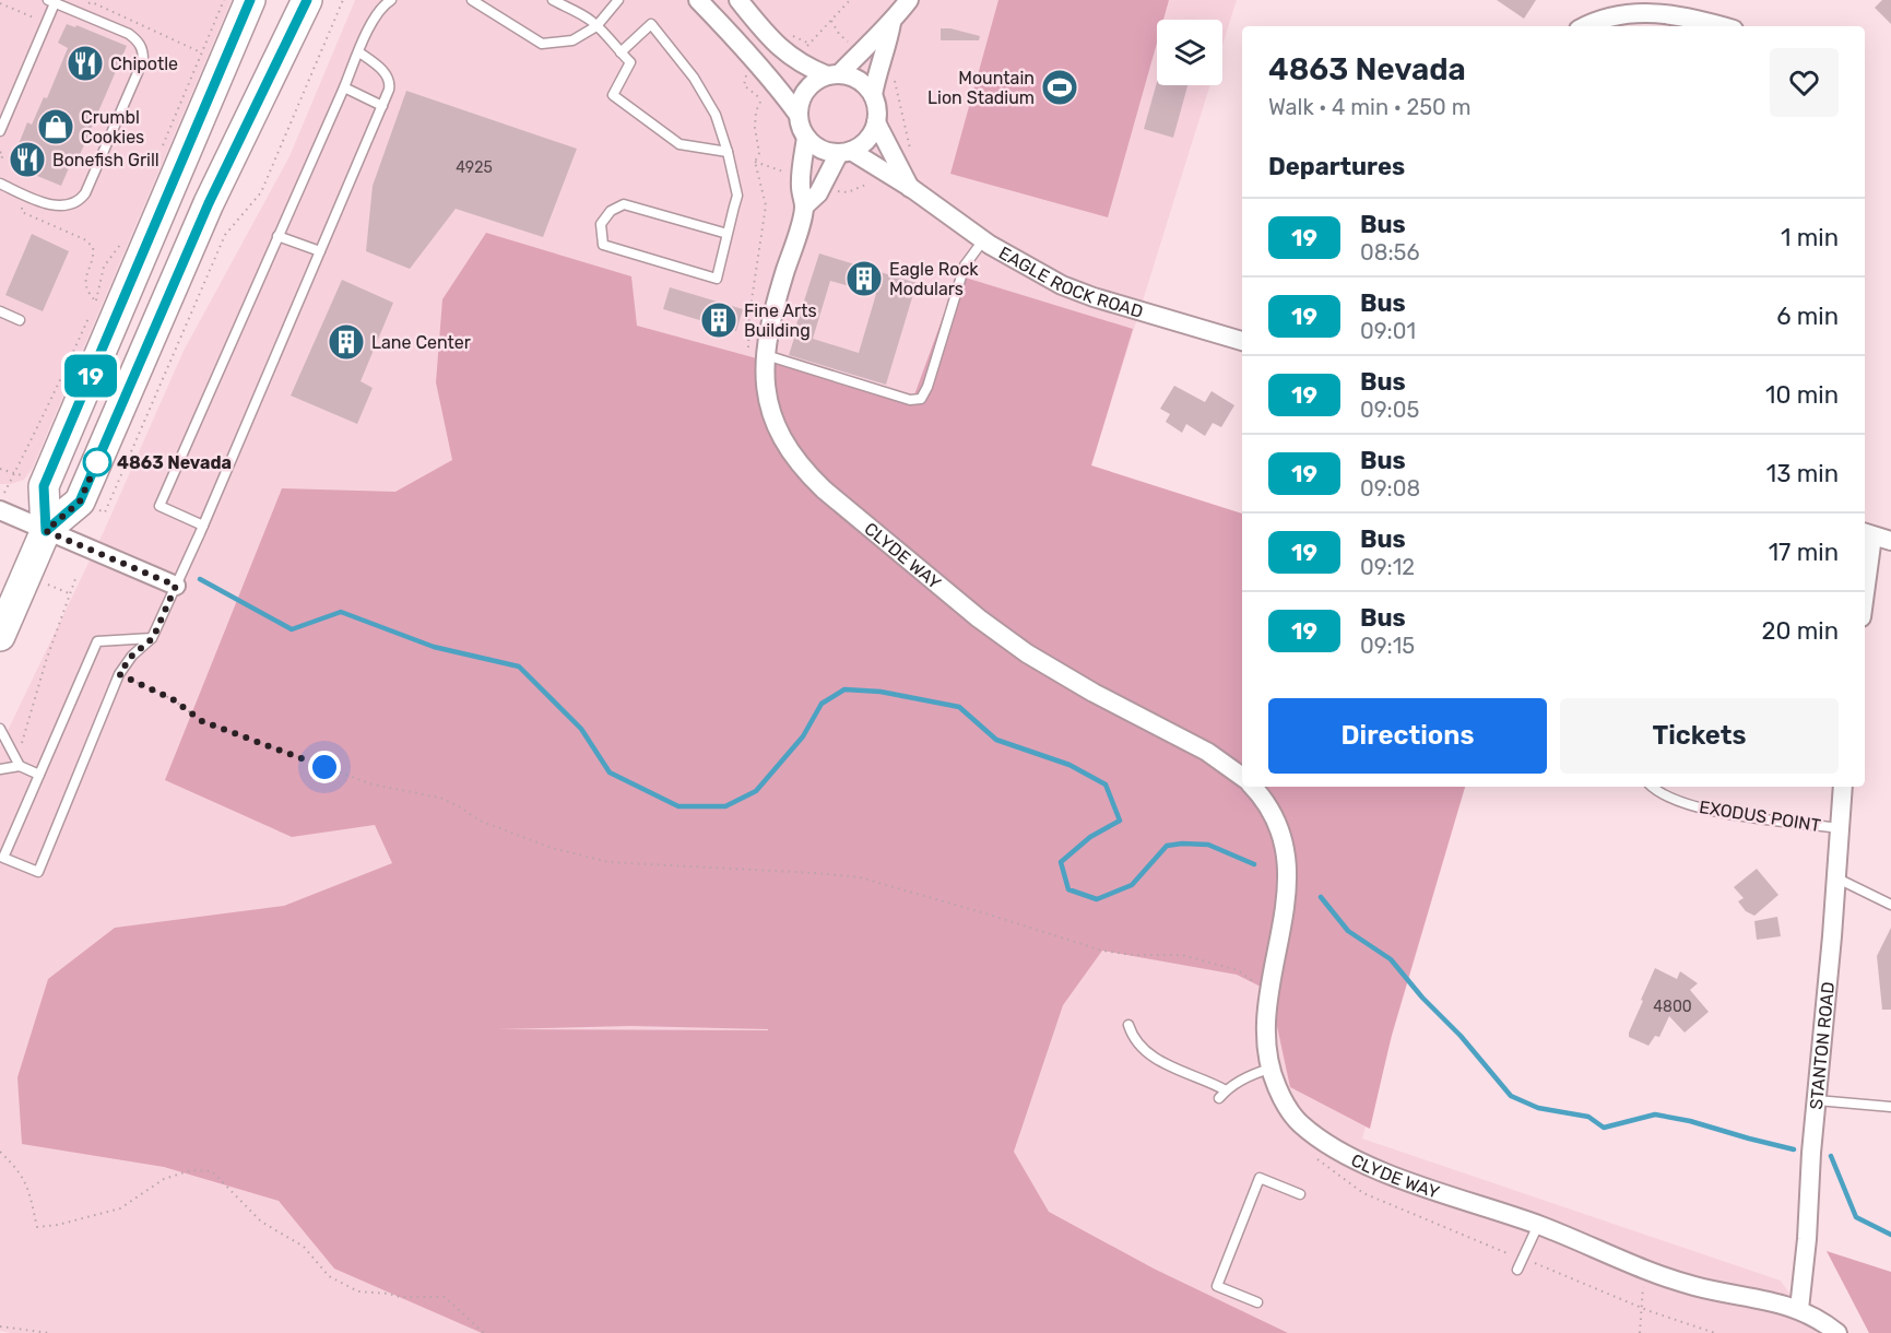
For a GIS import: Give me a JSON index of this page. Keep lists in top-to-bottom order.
{
  "streets": {
    "street": ["EAGLE ROCK ROAD", "CLYDE WAY", "STANTON ROAD"],
    "lane": ["EXODUS POINT"]
  },
  "crossings": [
    ["CLYDE WAY", "STANTON ROAD"],
    ["EXODUS POINT", "STANTON ROAD"]
  ],
  "places": {
    "restaurant": ["Chipotle", "Bonefish Grill"],
    "sports": ["Mountain Lion Stadium"],
    "shop": ["Crumbl Cookies"],
    "building": ["Eagle Rock Modulars", "Fine Arts Building", "Lane Center"],
    "other": ["4863 Nevada"]
  },
  "lines": ["bus line 19"],
  "house_numbers": ["4925", "4800"],
  "page": {
    "on_map": "19",
    "heading": [
      ["4863 Nevada", "Walk · 4 min · 250 m"],
      "Departures"
    ],
    "list": [
      {
        "mark": "19",
        "name": "Bus",
        "note": "08:56",
        "value": "1 min"
      },
      {
        "mark": "19",
        "name": "Bus",
        "note": "09:01",
        "value": "6 min"
      },
      {
        "mark": "19",
        "name": "Bus",
        "note": "09:05",
        "value": "10 min"
      },
      {
        "mark": "19",
        "name": "Bus",
        "note": "09:08",
        "value": "13 min"
      },
      {
        "mark": "19",
        "name": "Bus",
        "note": "09:12",
        "value": "17 min"
      },
      {
        "mark": "19",
        "name": "Bus",
        "note": "09:15",
        "value": "20 min"
      }
    ],
    "buttons": ["Directions", "Tickets"]
  }
}
